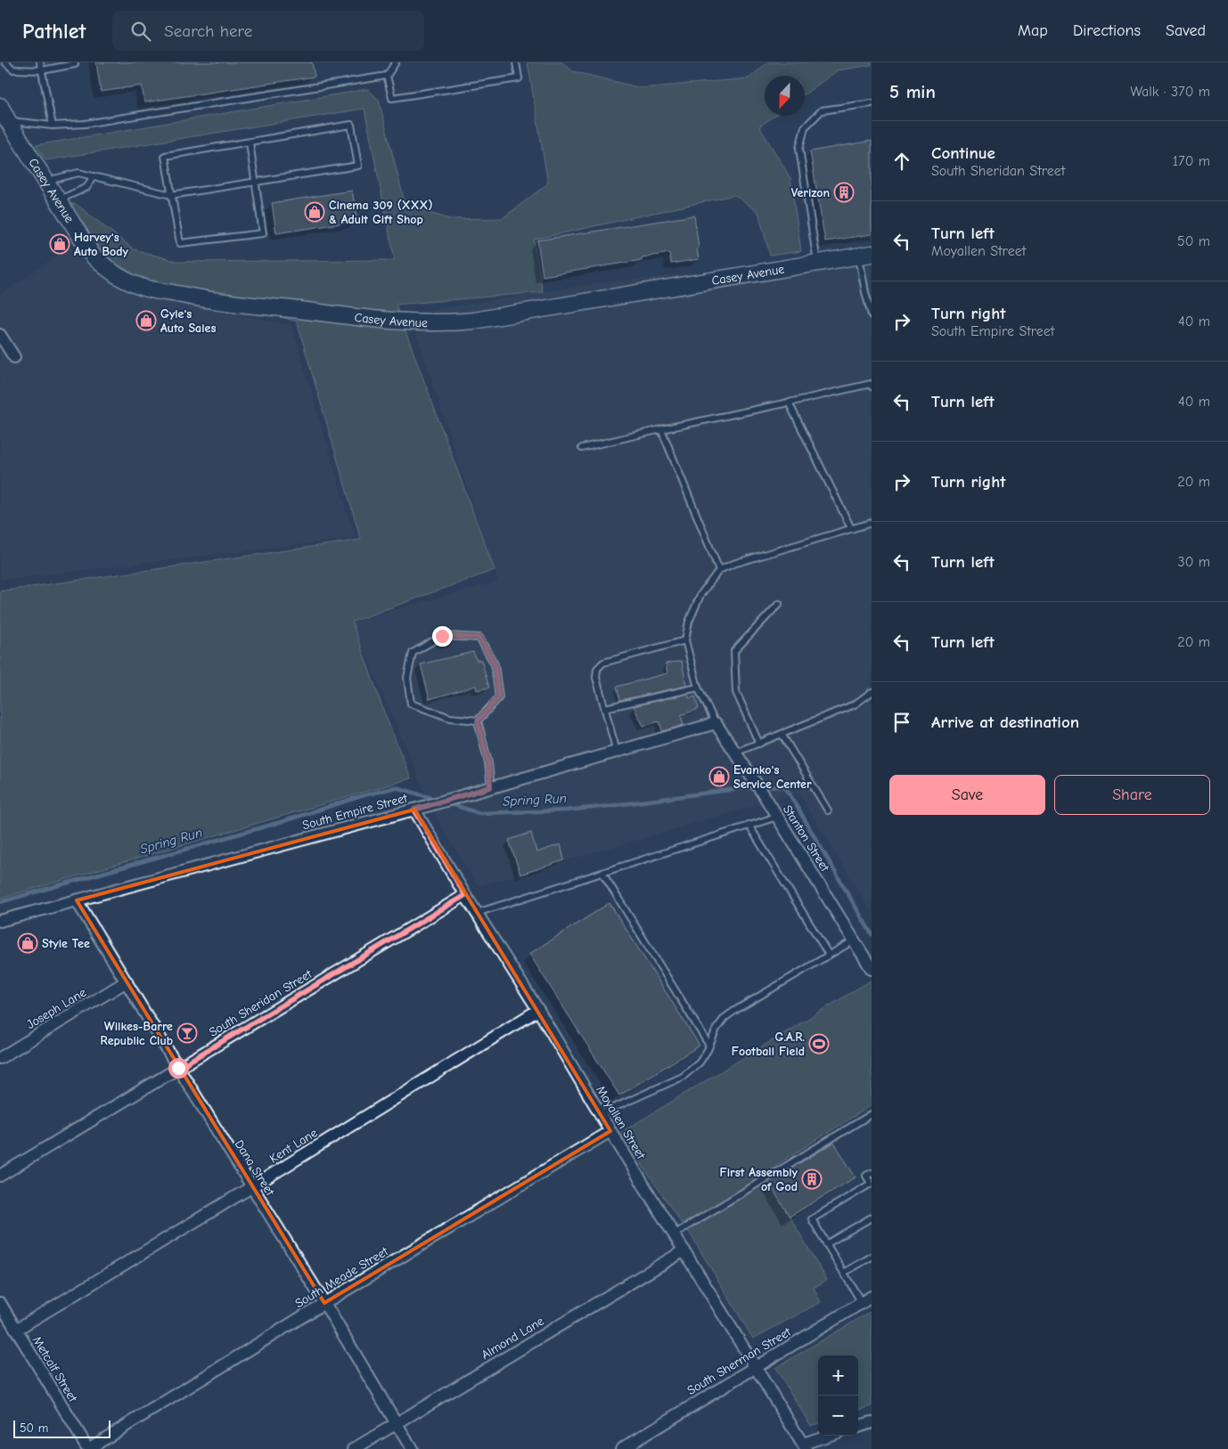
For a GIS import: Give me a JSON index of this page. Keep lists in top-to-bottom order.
{
  "streets": {
    "street": [
      "Casey Avenue",
      "South Empire Street",
      "Stanton Street",
      "South Sheridan Street",
      "Joseph Lane",
      "Moyallen Street",
      "Kent Lane",
      "Dana Street",
      "South Meade Street",
      "Almond Lane",
      "South Sherman Street",
      "Metcalf Street"
    ]
  },
  "crossings": [
    ["South Empire Street", "Stanton Street"],
    ["South Empire Street", "Moyallen Street"],
    ["South Empire Street", "Dana Street"],
    ["South Sheridan Street", "Moyallen Street"],
    ["South Sheridan Street", "Dana Street"],
    ["Joseph Lane", "Dana Street"],
    ["Moyallen Street", "Kent Lane"],
    ["Moyallen Street", "South Meade Street"],
    ["Moyallen Street", "Almond Lane"],
    ["Moyallen Street", "South Sherman Street"],
    ["Kent Lane", "Dana Street"],
    ["Kent Lane", "Metcalf Street"],
    ["Dana Street", "South Meade Street"],
    ["Dana Street", "Almond Lane"],
    ["South Meade Street", "Metcalf Street"]
  ],
  "water": ["Spring Run"],
  "places": {
    "building": ["Verizon", "First Assembly of God"],
    "shop": [
      "Cinema 309 (XXX) & Adult Gift Shop",
      "Harvey's Auto Body",
      "Gyle's Auto Sales",
      "Evanko's Service Center",
      "Style Tee"
    ],
    "bar": ["Wilkes-Barre Republic Club"],
    "sports": ["G.A.R. Football Field"]
  },
  "scale_bar": "50 m",
  "north": "bottom",
  "page": {
    "header": "Pathlet",
    "search": "Search here",
    "nav": ["Map", "Directions", "Saved"],
    "heading": ["5 min", "Walk · 370 m"],
    "list": [
      ["Continue", "South Sheridan Street", "170 m"],
      ["Turn left", "Moyallen Street", "50 m"],
      ["Turn right", "South Empire Street", "40 m"],
      ["Turn left", "40 m"],
      ["Turn right", "20 m"],
      ["Turn left", "30 m"],
      ["Turn left", "20 m"],
      "Arrive at destination"
    ],
    "buttons": ["Save", "Share"],
    "map_buttons": ["+", "−"],
    "scale": "50 m"
  }
}
